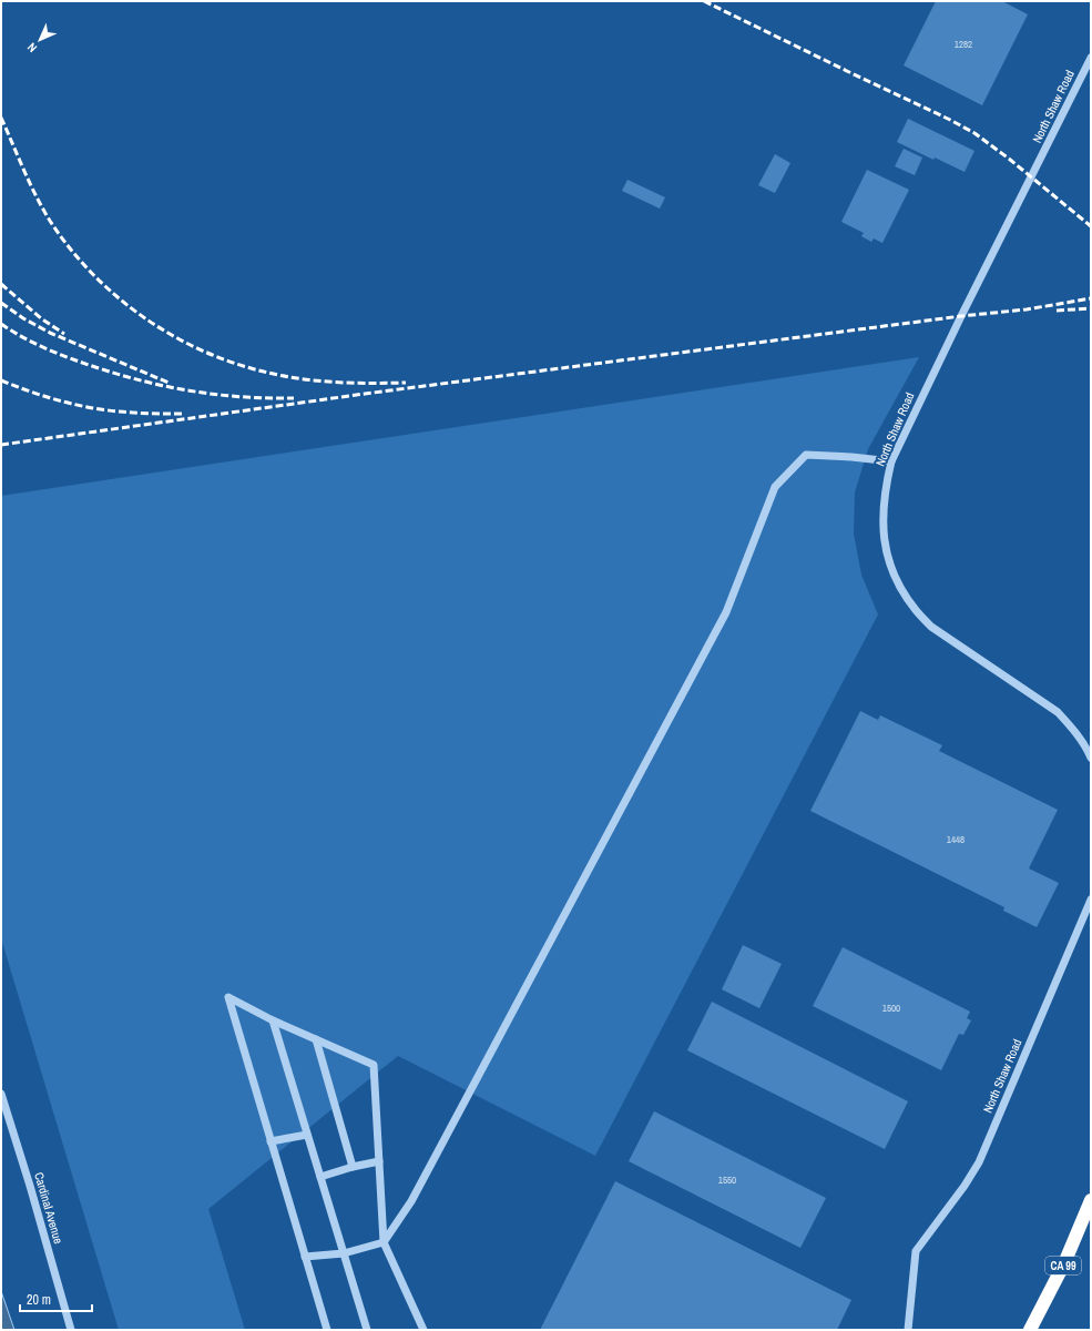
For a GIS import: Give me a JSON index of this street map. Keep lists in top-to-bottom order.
{
  "streets": {
    "highway": ["CA 99"],
    "street": ["North Shaw Road", "Cardinal Avenue"]
  },
  "house_numbers": [
    "1282",
    "1448",
    "1500",
    "1550"
  ],
  "scale_bar": "20 m",
  "north": "bottom left"
}
